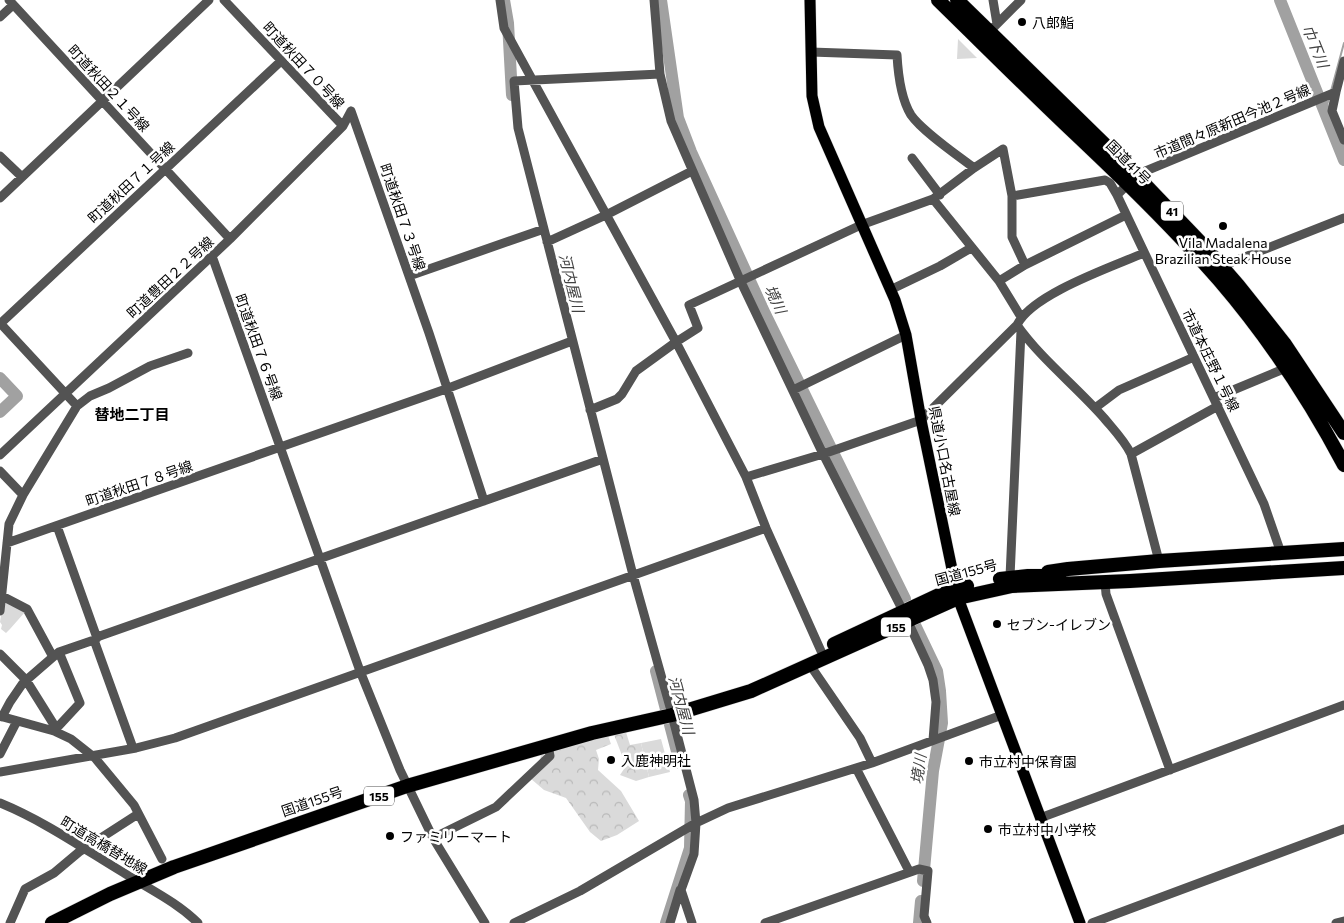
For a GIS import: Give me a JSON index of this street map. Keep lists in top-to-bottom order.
{
  "streets": {
    "highway": [
      "国道41号",
      "41",
      "国道155号",
      "155"
    ],
    "main road": ["県道小口名古屋線"],
    "street": [
      "町道秋田７０号線",
      "町道秋田２１号線",
      "市道間々原新田今池２号線",
      "町道秋田７１号線",
      "町道秋田７３号線",
      "町道豊田２２号線",
      "町道秋田７６号線",
      "市道本庄野１号線",
      "町道秋田７８号線",
      "町道高橋替地線"
    ]
  },
  "crossings": [
    ["町道秋田７０号線", "町道秋田７１号線"],
    ["町道秋田７０号線", "町道豊田２２号線"],
    ["町道秋田２１号線", "町道秋田７１号線"],
    ["町道秋田２１号線", "町道豊田２２号線"],
    ["市道間々原新田今池２号線", "国道41号"],
    ["町道秋田７３号線", "町道豊田２２号線"],
    ["町道秋田７３号線", "町道秋田７８号線"],
    ["町道豊田２２号線", "町道秋田７６号線"],
    ["町道秋田７６号線", "町道秋田７８号線"],
    ["町道秋田７６号線", "国道155号"],
    ["市道本庄野１号線", "155"],
    ["県道小口名古屋線", "国道155号"],
    ["国道155号", "155"],
    ["国道155号", "町道高橋替地線"]
  ],
  "districts": ["替地二丁目"],
  "water": ["巾下川", "河内屋川", "境川"],
  "places": [
    "八郎鮨",
    "Vila Madalena Brazilian Steak House",
    "セブン-イレブン",
    "入鹿神明社",
    "市立村中保育園",
    "市立村中小学校",
    "ファミリーマート"
  ]
}
